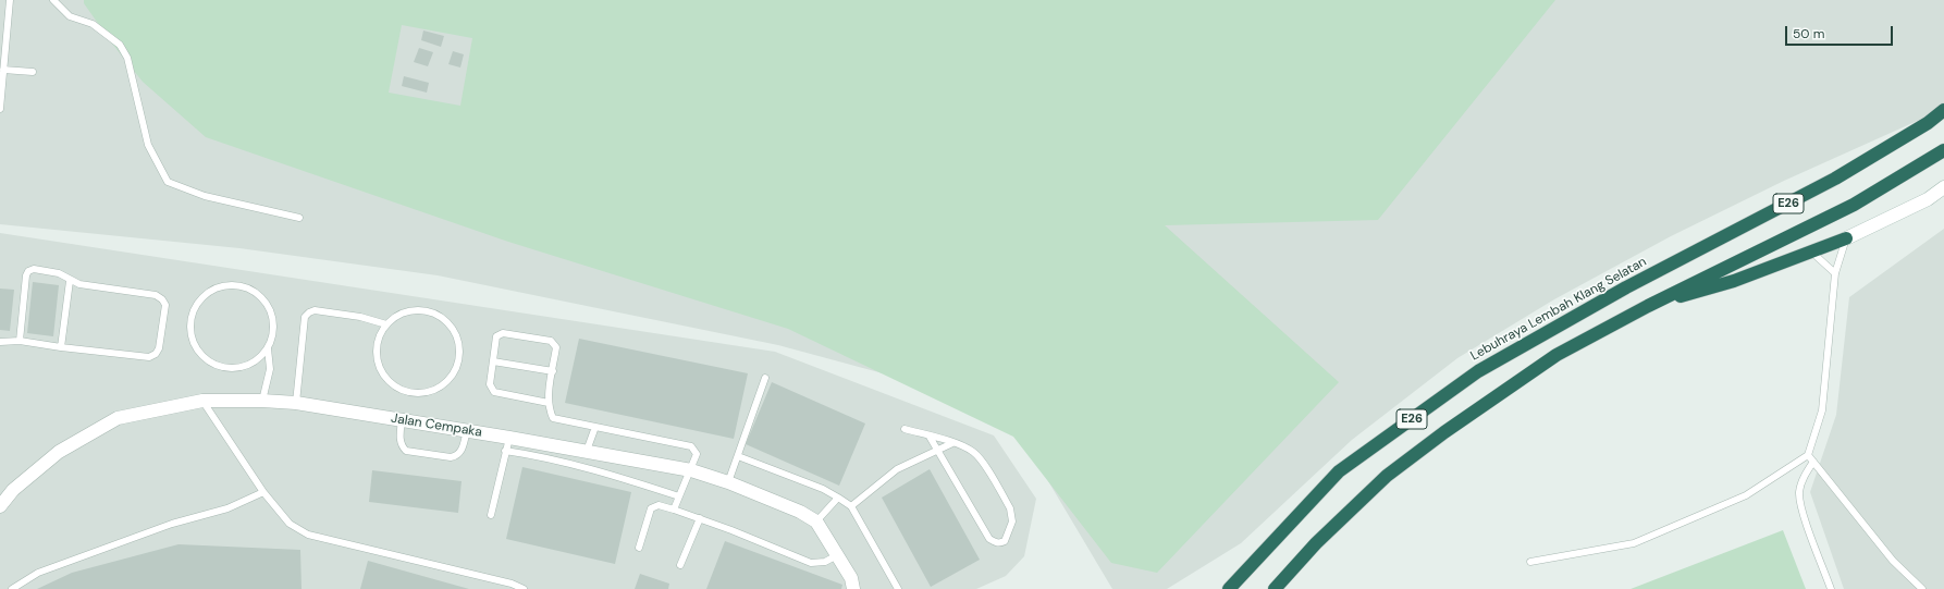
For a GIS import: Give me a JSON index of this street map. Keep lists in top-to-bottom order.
{
  "streets": {
    "highway": ["E26", "Lebuhraya Lembah Klang Selatan"],
    "street": ["Jalan Cempaka"]
  },
  "scale_bar": "50 m"
}
